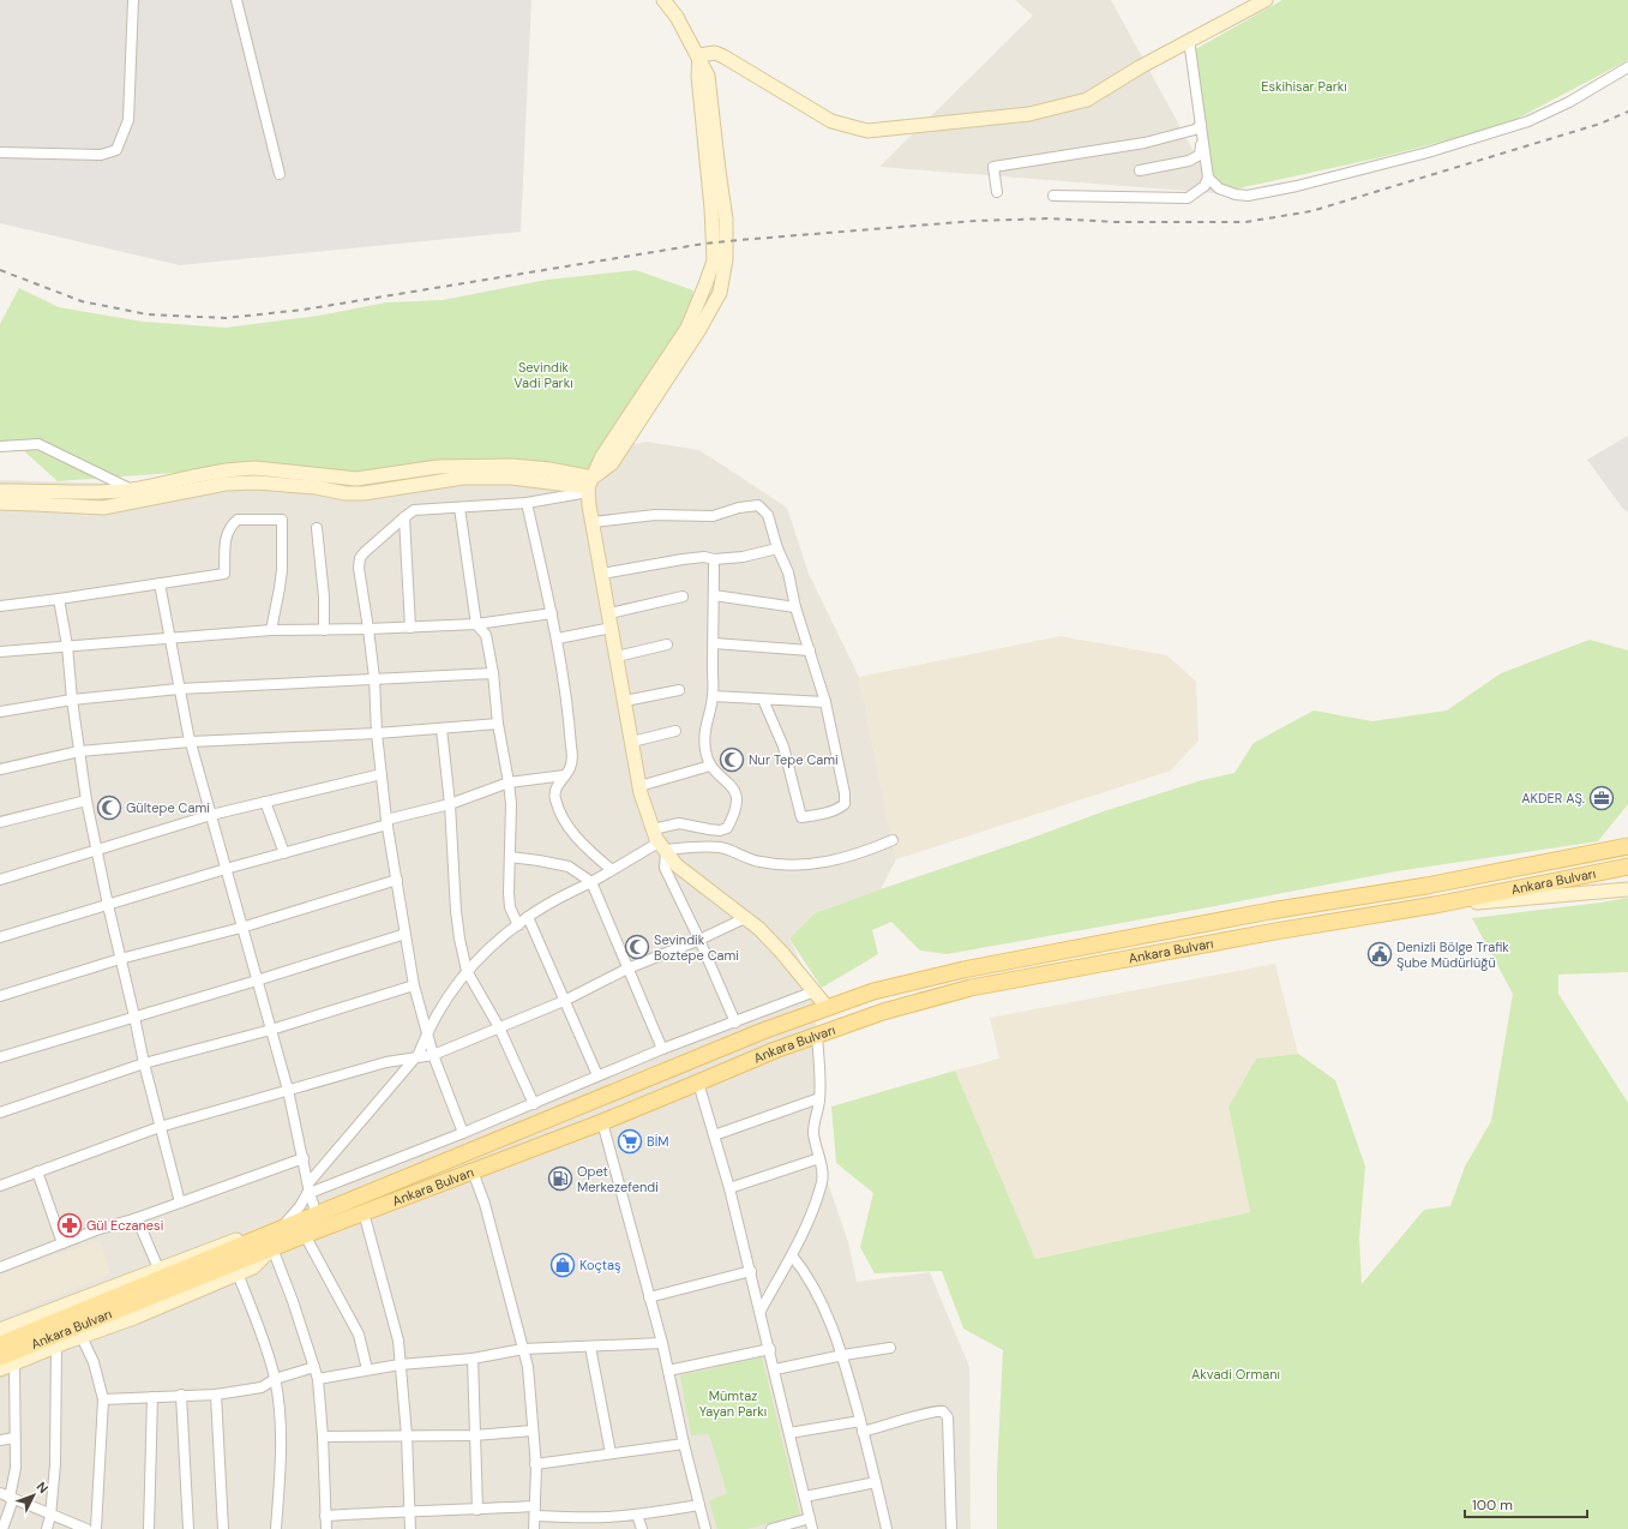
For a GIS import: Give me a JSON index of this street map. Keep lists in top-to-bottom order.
{
  "streets": {
    "main road": ["Ankara Bulvarı"]
  },
  "parks": [
    "Eskihisar Parkı",
    "Sevindik Vadi Parkı",
    "Akvadi Ormanı",
    "Mümtaz Yayan Parkı"
  ],
  "places": {
    "mosque": ["Nur Tepe Cami", "Gültepe Cami", "Sevindik Boztepe Cami"],
    "office": ["AKDER AŞ."],
    "public building": ["Denizli Bölge Trafik Şube Müdürlüğü"],
    "supermarket": ["BİM"],
    "fuel station": ["Opet Merkezefendi"],
    "pharmacy": ["Gül Eczanesi"],
    "shop": ["Koçtaş"]
  },
  "scale_bar": "100 m",
  "north": "top right"
}
